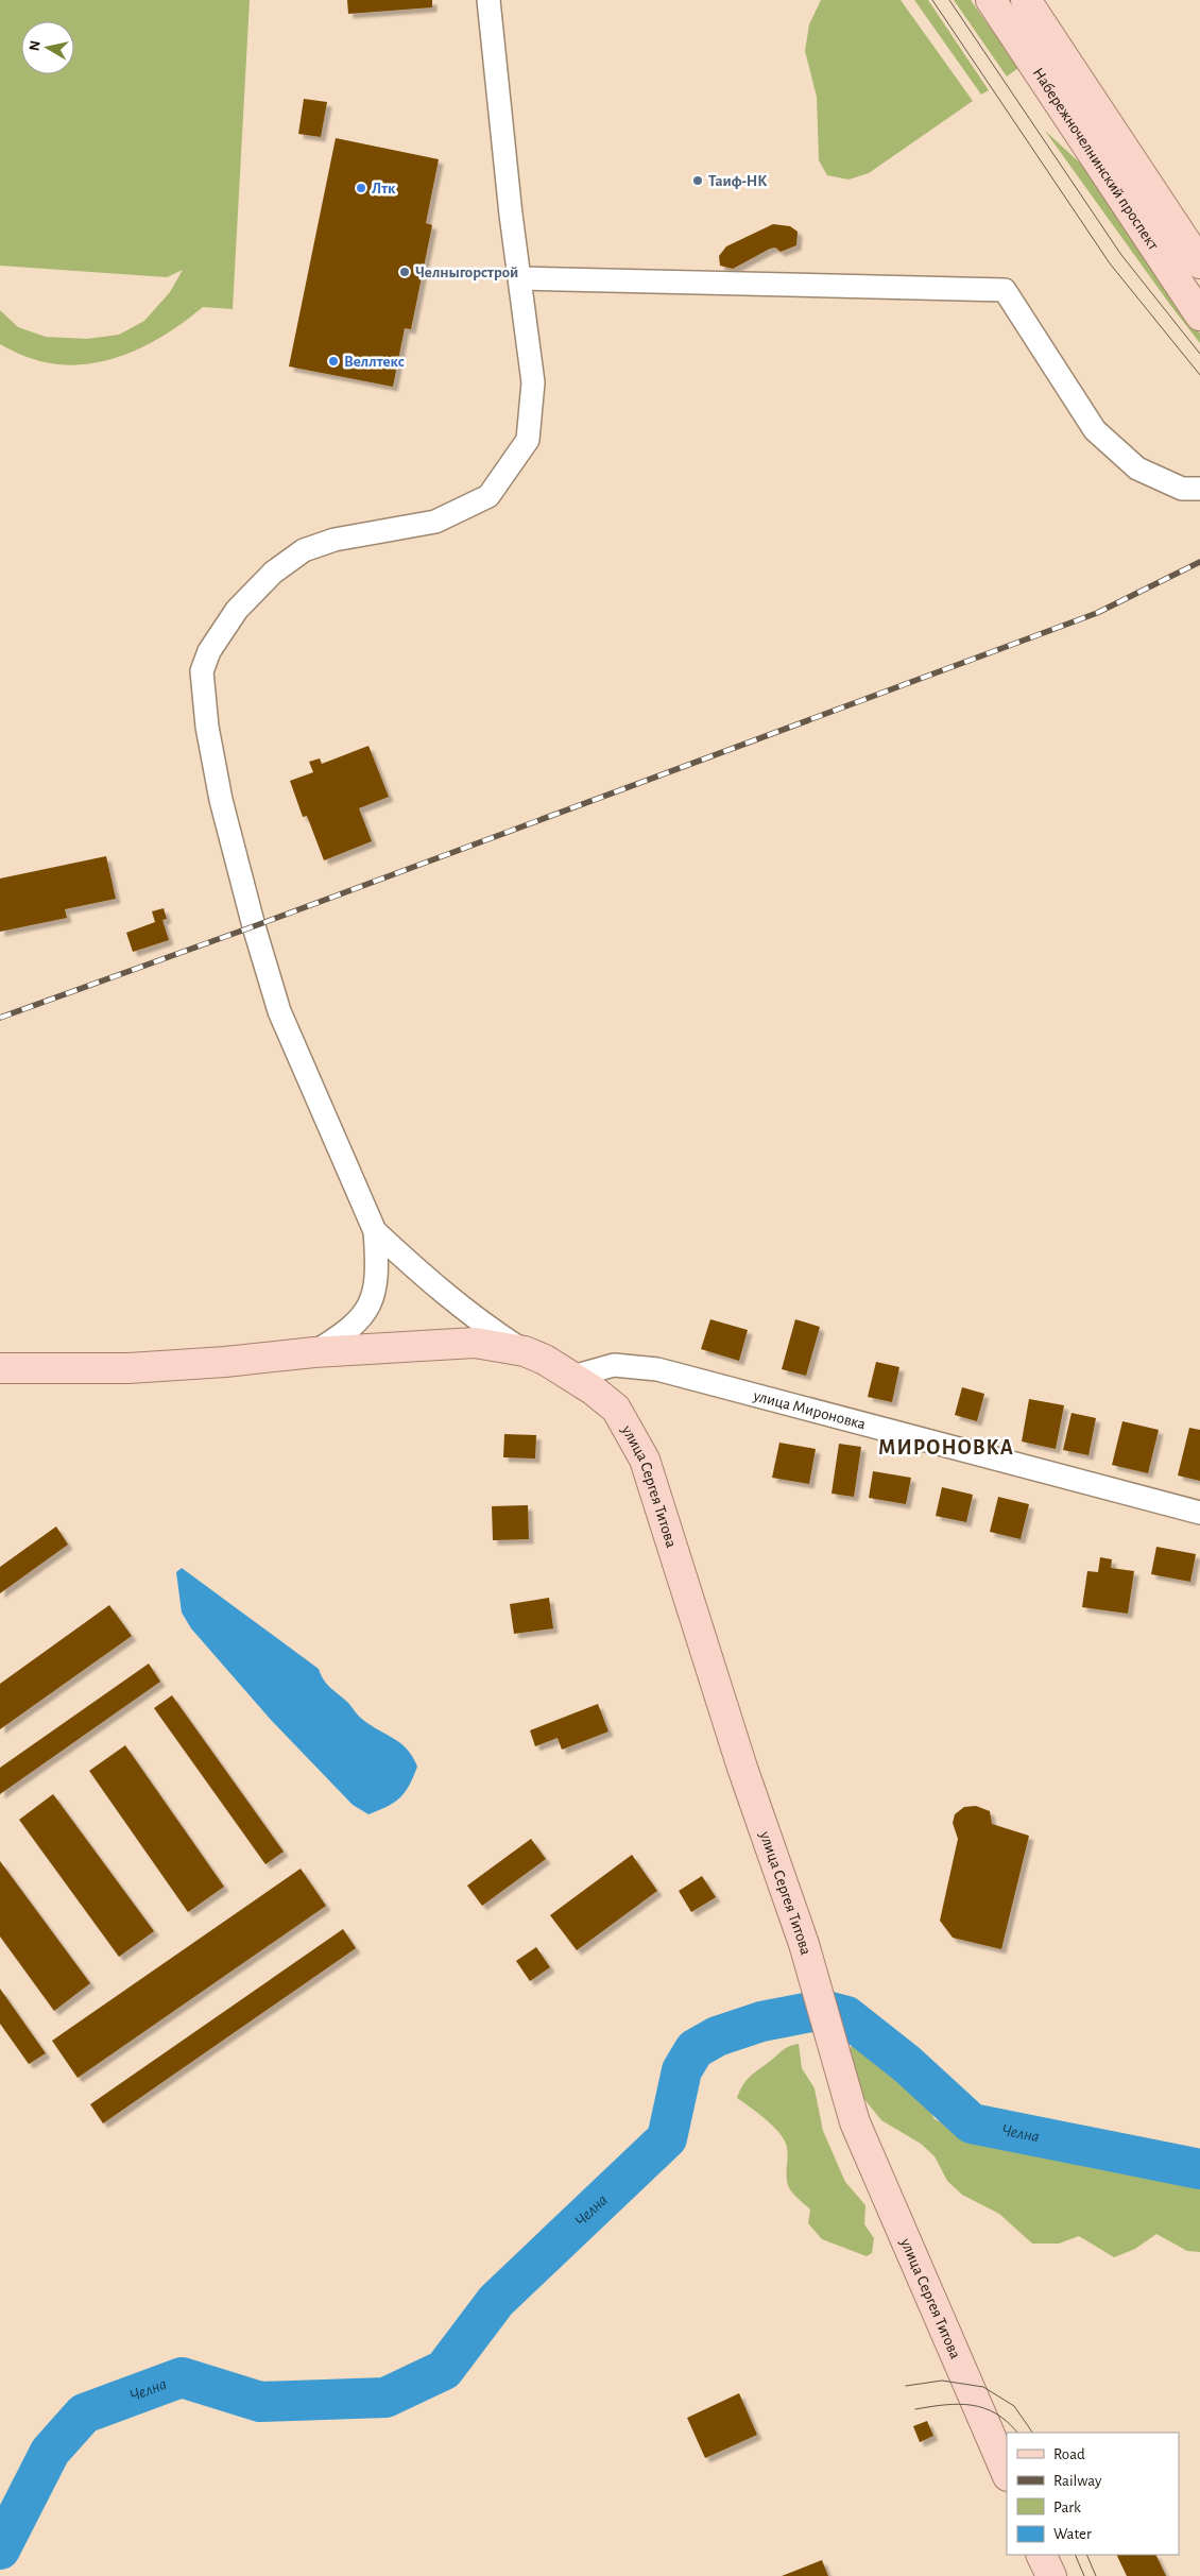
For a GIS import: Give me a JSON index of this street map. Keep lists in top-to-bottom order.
{
  "streets": {
    "main road": ["Набережночелнинский проспект", "улица Сергея Титова"],
    "street": ["улица Мироновка"]
  },
  "crossings": [
    ["улица Мироновка", "улица Сергея Титова"]
  ],
  "districts": ["МИРОНОВКА"],
  "water": ["Челна"],
  "places": [
    "Таиф-НК",
    "Лтк",
    "Челныгорстрой",
    "Веллтекс"
  ],
  "legend": [
    "Road",
    "Railway",
    "Park",
    "Water"
  ],
  "north": "left"
}
